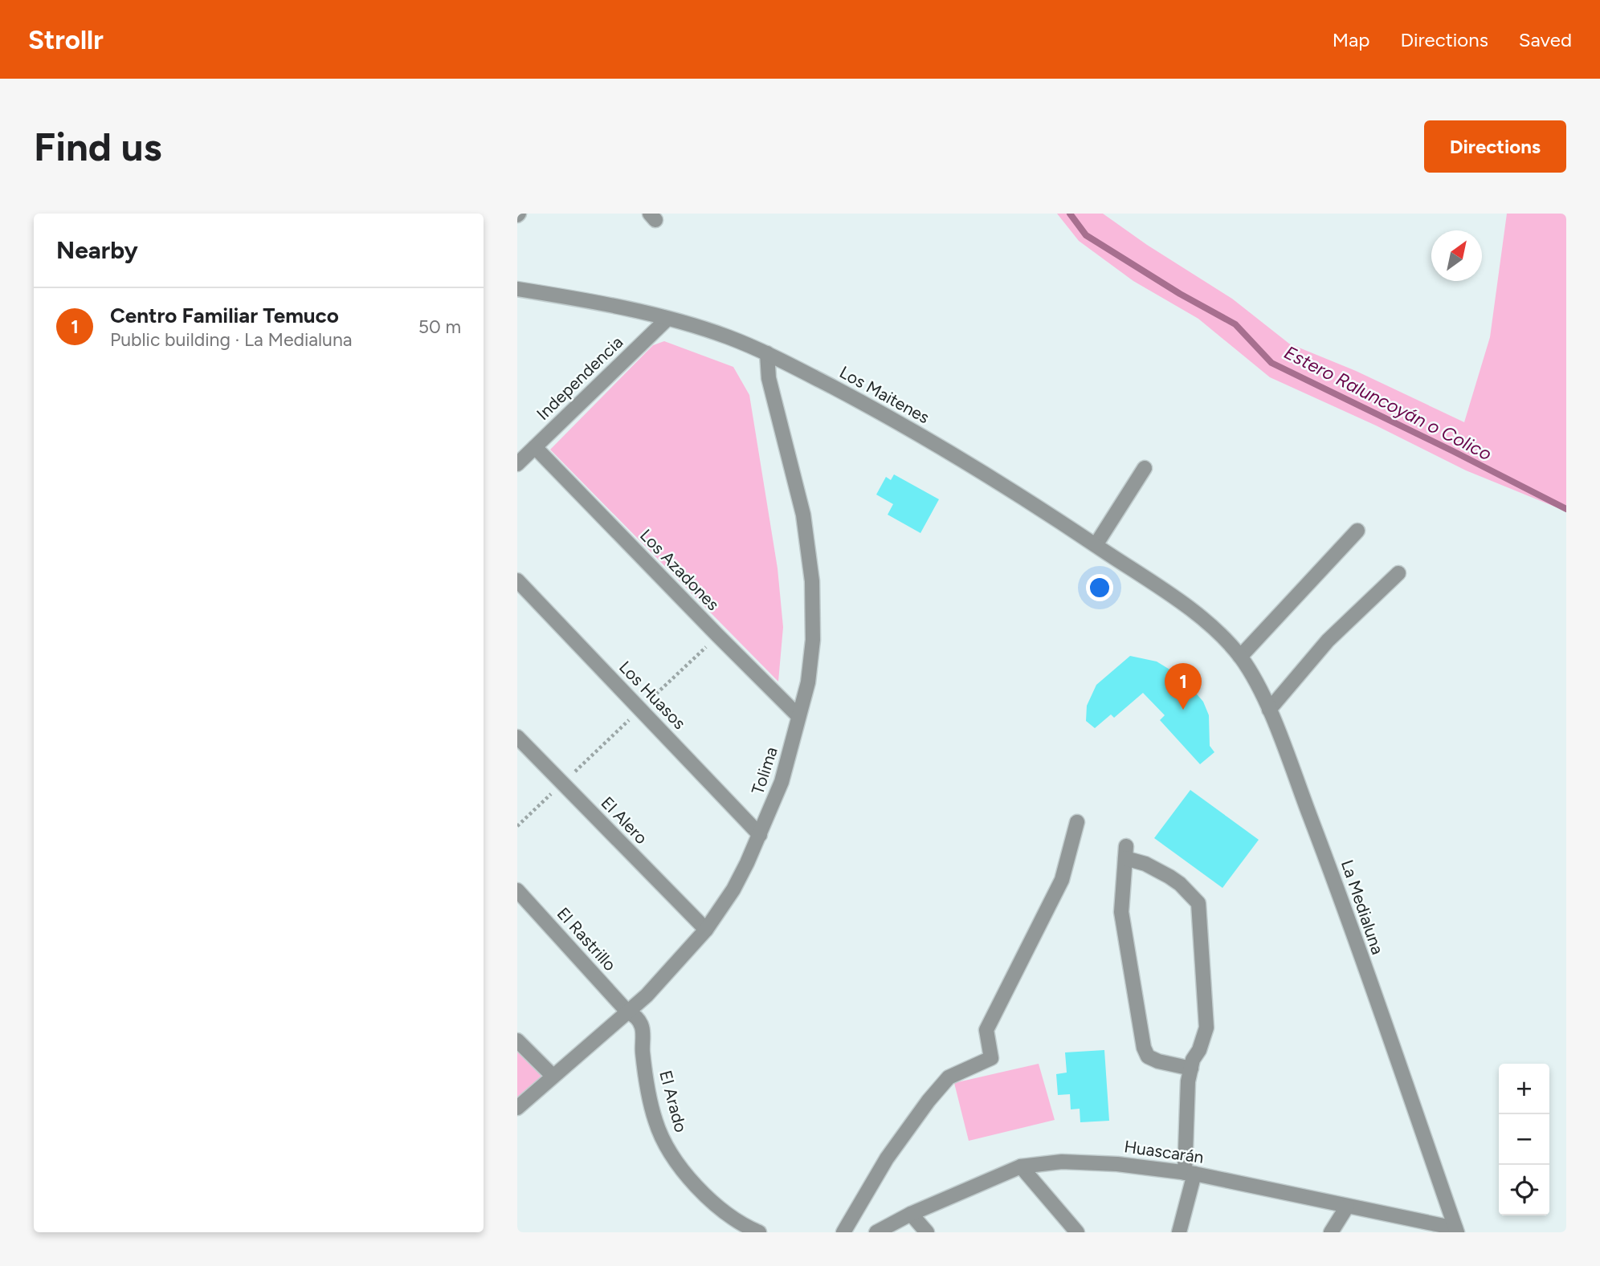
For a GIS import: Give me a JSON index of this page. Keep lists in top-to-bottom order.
{
  "streets": {
    "street": [
      "Independencia",
      "Los Maitenes",
      "Los Azadones",
      "Los Huasos",
      "Tolima",
      "El Alero",
      "La Medialuna",
      "El Rastrillo",
      "El Arado",
      "Huascarán"
    ]
  },
  "crossings": [
    ["Independencia", "Los Maitenes"],
    ["Independencia", "Los Azadones"],
    ["Los Maitenes", "Tolima"],
    ["Los Maitenes", "La Medialuna"],
    ["Los Azadones", "Tolima"],
    ["Los Huasos", "Tolima"],
    ["Tolima", "El Alero"],
    ["Tolima", "El Rastrillo"],
    ["Tolima", "El Arado"],
    ["La Medialuna", "Huascarán"],
    ["El Rastrillo", "El Arado"]
  ],
  "water": ["Estero Raluncoyán o Colico"],
  "north": "top right",
  "page": {
    "header": "Strollr",
    "nav": ["Map", "Directions", "Saved"],
    "buttons": "Directions",
    "title": "Find us",
    "heading": "Nearby",
    "list": [
      {
        "mark": "1",
        "name": "Centro Familiar Temuco",
        "note": "Public building · La Medialuna",
        "value": "50 m"
      }
    ],
    "pins": "1",
    "map_buttons": ["+", "−"]
  }
}
